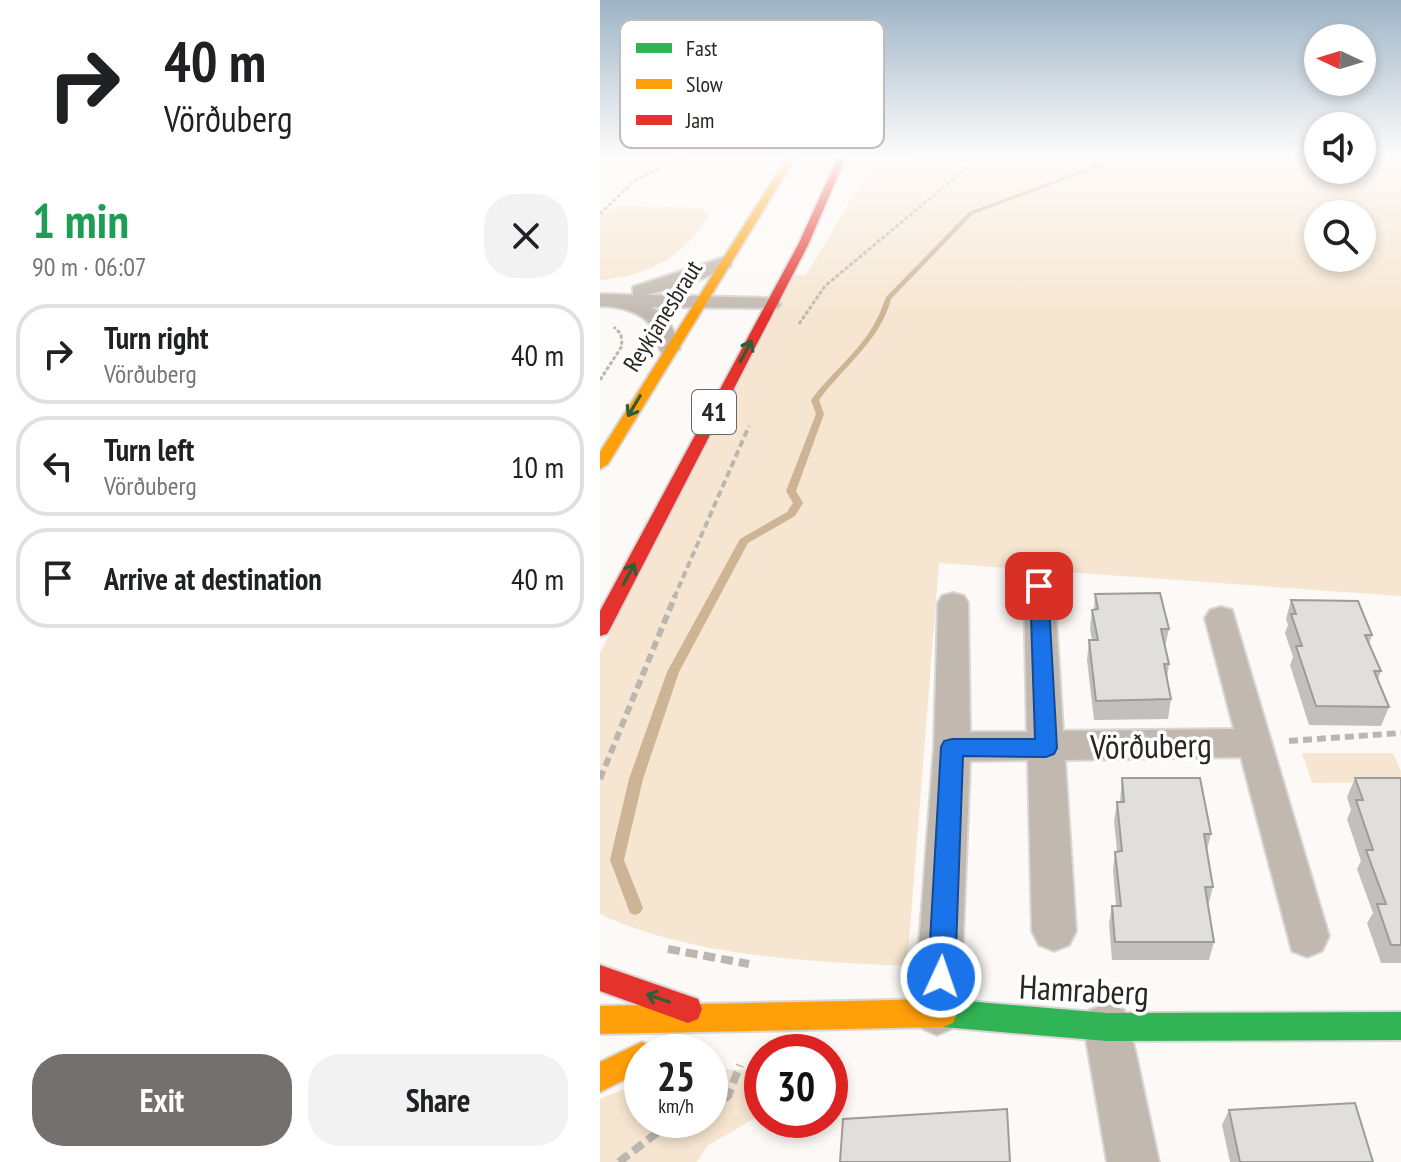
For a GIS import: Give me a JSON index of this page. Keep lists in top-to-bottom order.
{
  "streets": {
    "main road": ["Reykjanesbraut", "41", "Hamraberg"],
    "street": ["Vörðuberg"]
  },
  "legend": ["Fast", "Slow", "Jam"],
  "north": "left",
  "page": {
    "turn": ["40 m", "Vörðuberg"],
    "heading": ["1 min", "90 m · 06:07"],
    "list": [
      {
        "name": "Turn right",
        "note": "Vörðuberg",
        "value": "40 m"
      },
      {
        "name": "Turn left",
        "note": "Vörðuberg",
        "value": "10 m"
      },
      {
        "name": "Arrive at destination",
        "value": "40 m"
      }
    ],
    "speed": "25 km/h",
    "limit": "30",
    "buttons": ["Exit", "Share"]
  }
}
